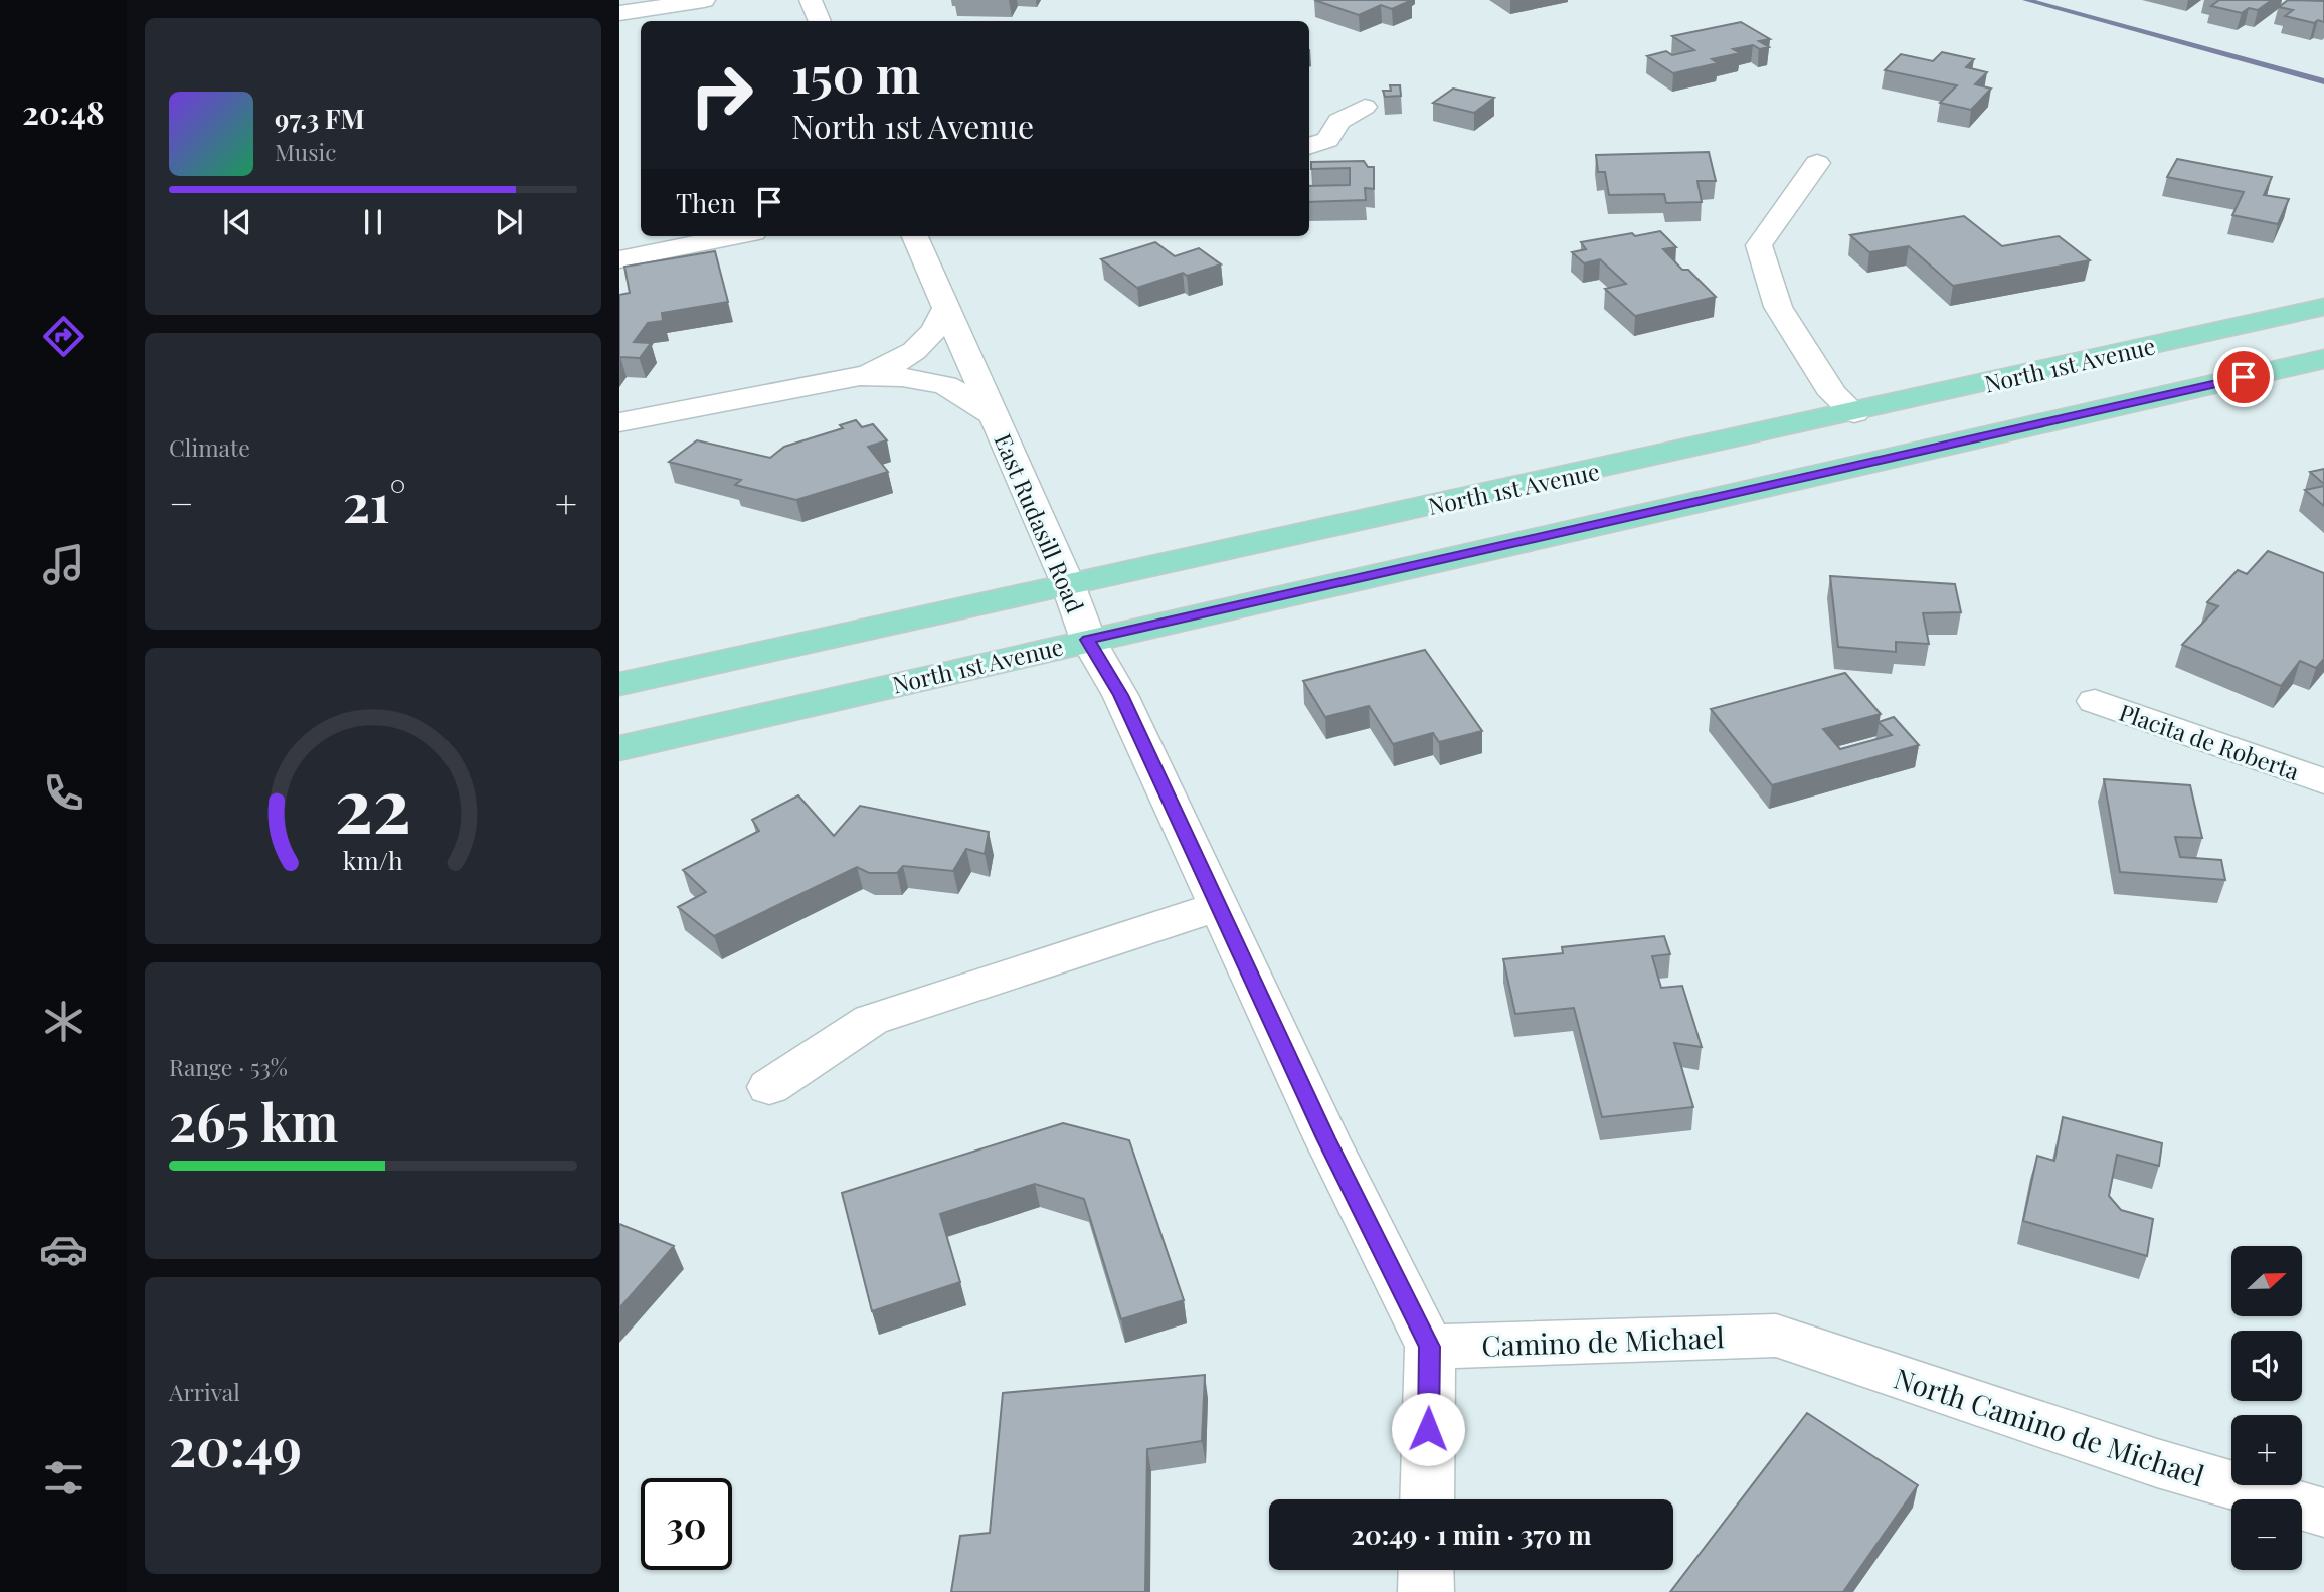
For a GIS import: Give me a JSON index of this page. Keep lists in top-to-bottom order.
{
  "streets": {
    "main road": ["North 1st Avenue"],
    "street": [
      "East Rudasill Road",
      "Placita de Roberta",
      "Camino de Michael",
      "North Camino de Michael"
    ]
  },
  "crossings": [
    ["North 1st Avenue", "East Rudasill Road"],
    ["East Rudasill Road", "Camino de Michael"],
    ["Camino de Michael", "North Camino de Michael"]
  ],
  "north": "right",
  "page": {
    "tabs": "20:48",
    "turn": ["150 m", "North 1st Avenue"],
    "song": ["97.3 FM", "Music"],
    "then": "Then",
    "tile": [
      "Climate",
      ["Range · 53%", "265 km"],
      ["Arrival", "20:49"]
    ],
    "heat": ["−", "21°", "+"],
    "map_buttons": ["+", "−"],
    "limit": "30",
    "trip": "20:49 · 1 min · 370 m",
    "gauge": ["22", "km/h"]
  }
}
